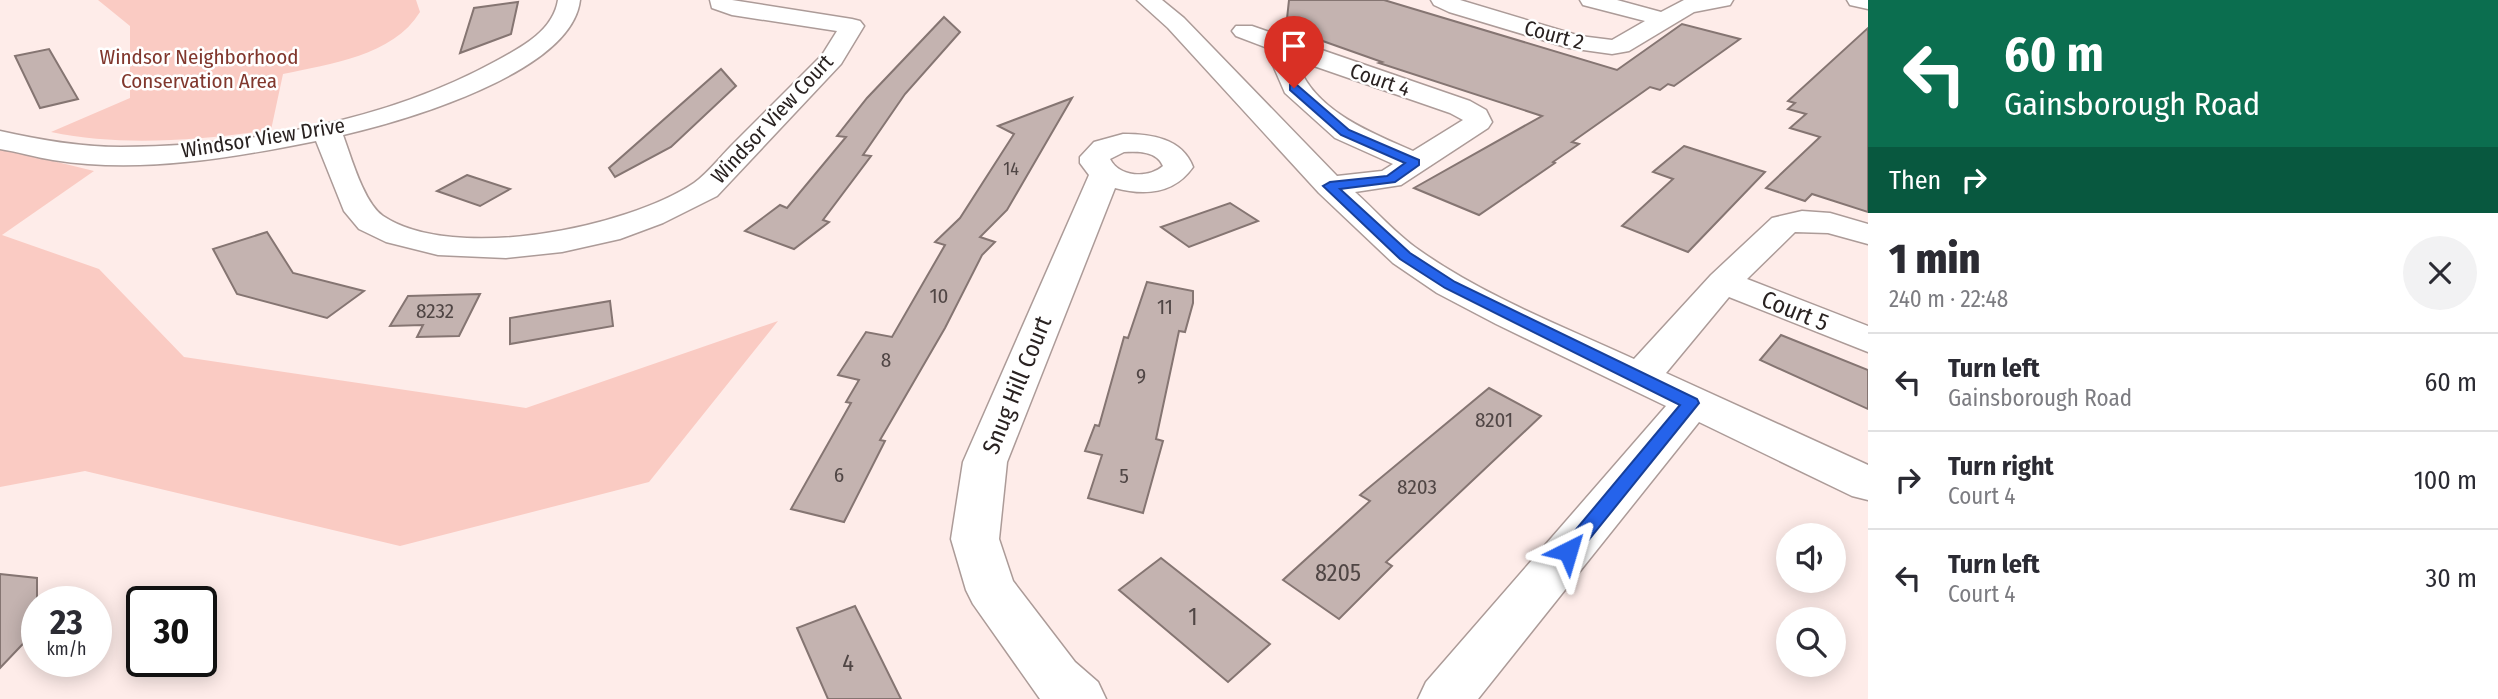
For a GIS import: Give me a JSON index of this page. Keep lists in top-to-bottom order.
{
  "streets": {
    "street": [
      "Court 2",
      "Court 4",
      "Windsor View Court",
      "Windsor View Drive",
      "Court 5",
      "Snug Hill Court"
    ]
  },
  "crossings": [
    ["Windsor View Court", "Windsor View Drive"]
  ],
  "parks": ["Windsor Neighborhood Conservation Area"],
  "house_numbers": [
    "14",
    "10",
    "11",
    "8232",
    "8",
    "9",
    "8201",
    "6",
    "5",
    "8203",
    "8205",
    "1",
    "4"
  ],
  "page": {
    "turn": ["60 m", "Gainsborough Road"],
    "then": "Then",
    "heading": ["1 min", "240 m · 22:48"],
    "list": [
      {
        "name": "Turn left",
        "note": "Gainsborough Road",
        "value": "60 m"
      },
      {
        "name": "Turn right",
        "note": "Court 4",
        "value": "100 m"
      },
      {
        "name": "Turn left",
        "note": "Court 4",
        "value": "30 m"
      }
    ],
    "speed": "23 km/h",
    "limit": "30"
  }
}
